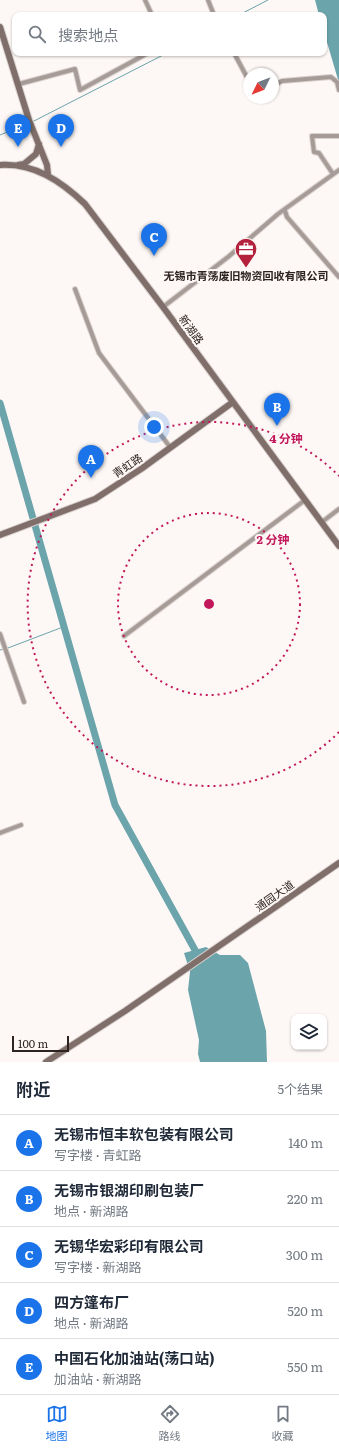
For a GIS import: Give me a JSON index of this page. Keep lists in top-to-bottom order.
{
  "streets": {
    "street": ["新湖路", "青虹路", "通园大道"]
  },
  "crossings": [
    ["新湖路", "青虹路"]
  ],
  "places": {
    "office": ["无锡市青荡废旧物资回收有限公司"]
  },
  "scale_bar": "100 m",
  "north": "bottom left",
  "page": {
    "search": "搜索地点",
    "pins": [
      "D",
      "E",
      "C",
      "B",
      "A"
    ],
    "scale": "100 m",
    "heading": ["附近", "5个结果"],
    "list": [
      {
        "mark": "A",
        "name": "无锡市恒丰软包装有限公司",
        "note": "写字楼 · 青虹路",
        "value": "140 m"
      },
      {
        "mark": "B",
        "name": "无锡市银湖印刷包装厂",
        "note": "地点 · 新湖路",
        "value": "220 m"
      },
      {
        "mark": "C",
        "name": "无锡华宏彩印有限公司",
        "note": "写字楼 · 新湖路",
        "value": "300 m"
      },
      {
        "mark": "D",
        "name": "四方篷布厂",
        "note": "地点 · 新湖路",
        "value": "520 m"
      },
      {
        "mark": "E",
        "name": "中国石化加油站(荡口站)",
        "note": "加油站 · 新湖路",
        "value": "550 m"
      }
    ],
    "nav": ["地图", "路线", "收藏"]
  },
  "rings": ["4 分钟", "2 分钟"]
}
